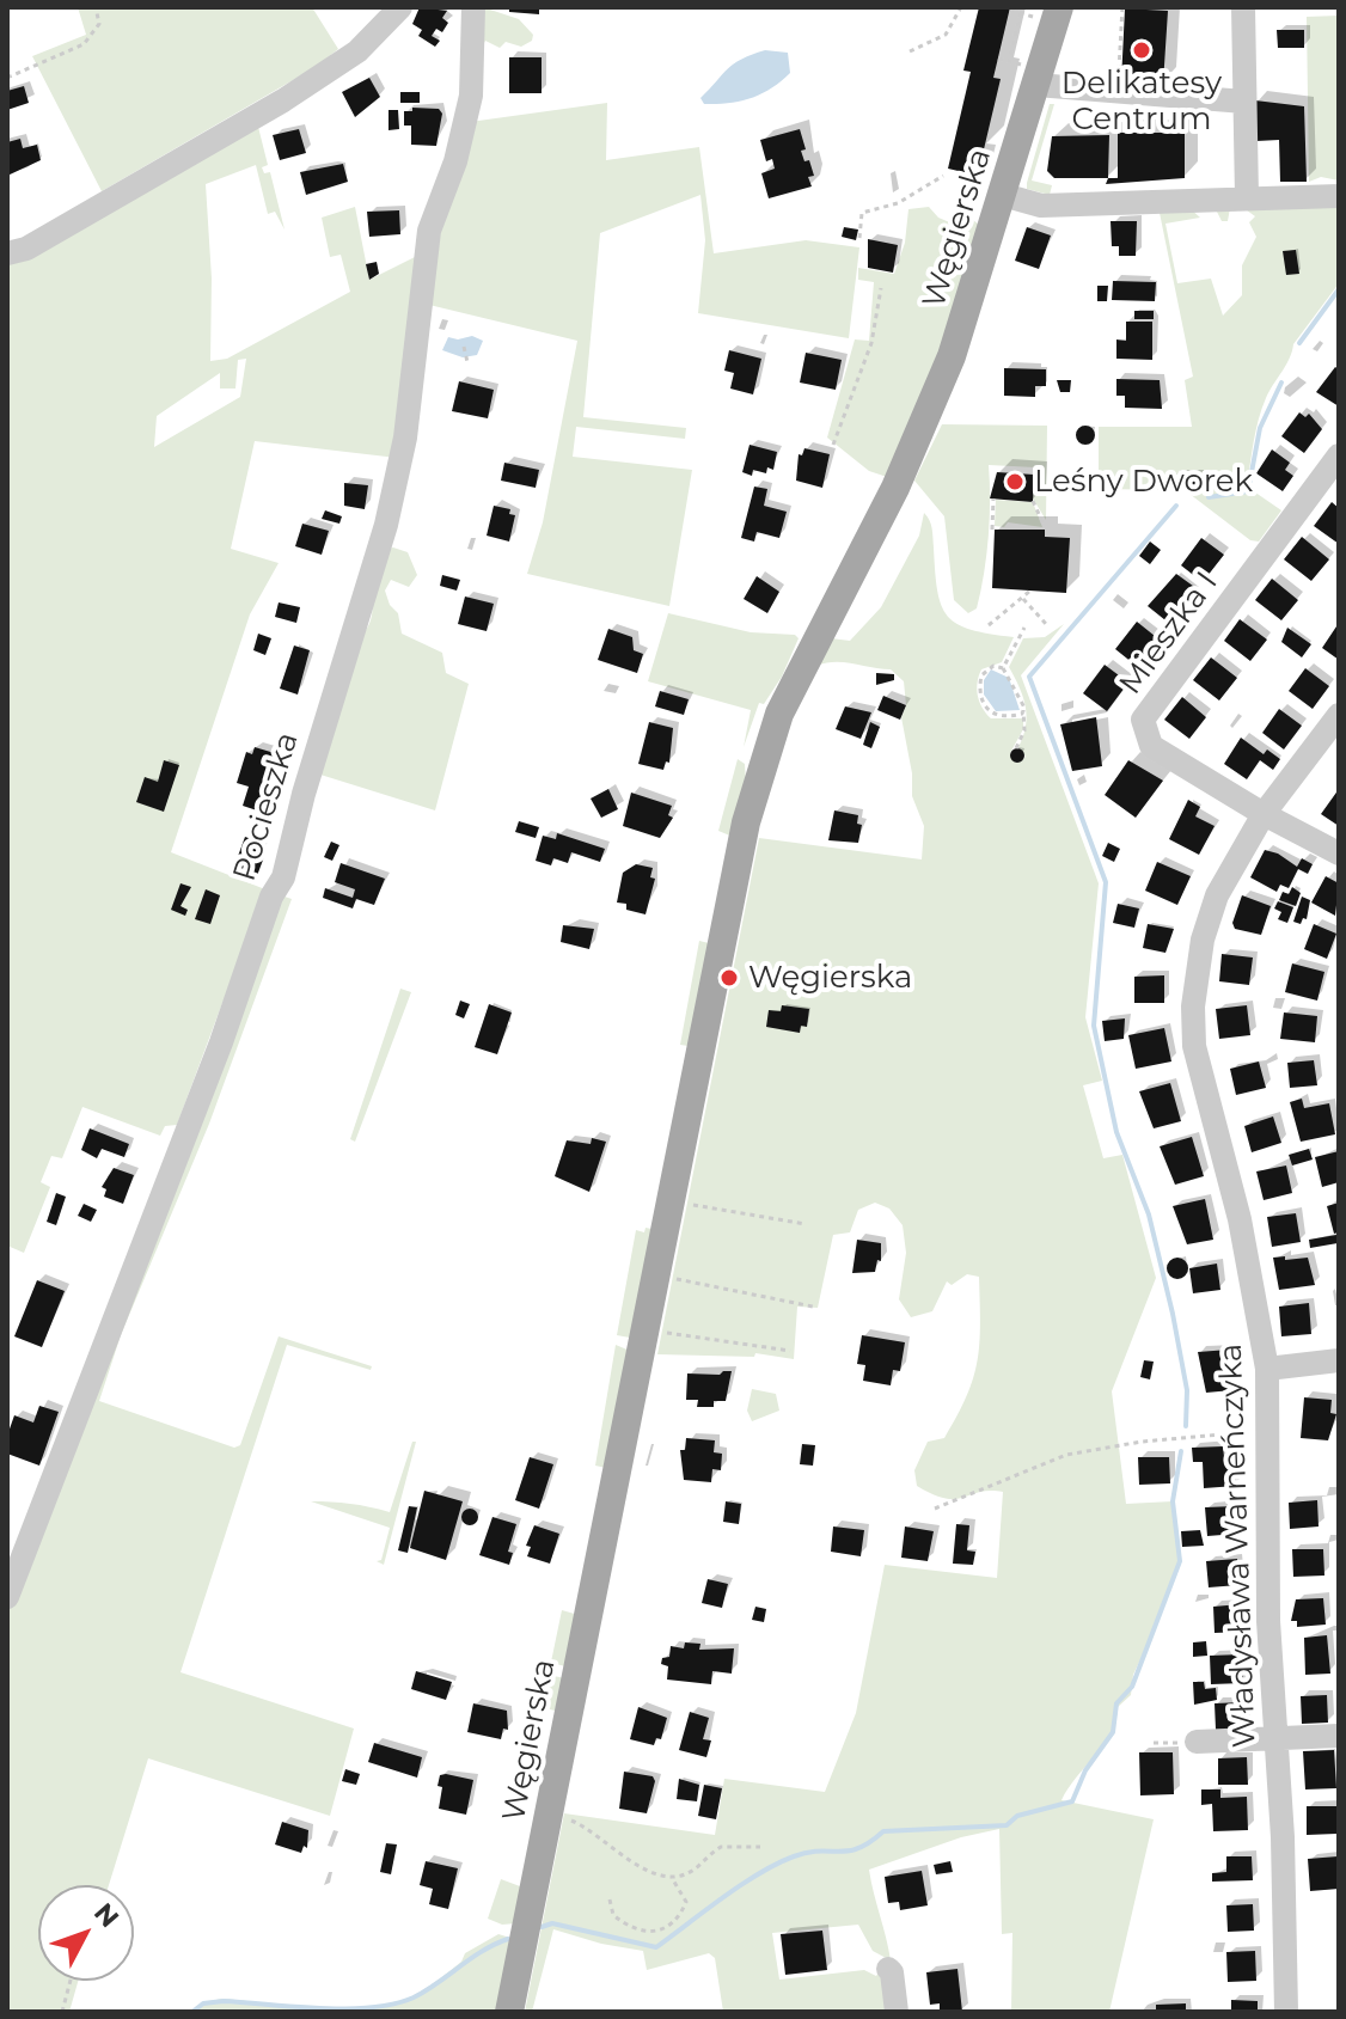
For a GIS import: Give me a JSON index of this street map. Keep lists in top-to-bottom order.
{
  "streets": {
    "main road": ["Węgierska"],
    "street": ["Mieszka I", "Pocieszka", "Władysława Warneńczyka"]
  },
  "crossings": [
    ["Mieszka I", "Władysława Warneńczyka"]
  ],
  "places": ["Delikatesy Centrum", "Leśny Dworek", "Węgierska"],
  "north": "top right"
}
